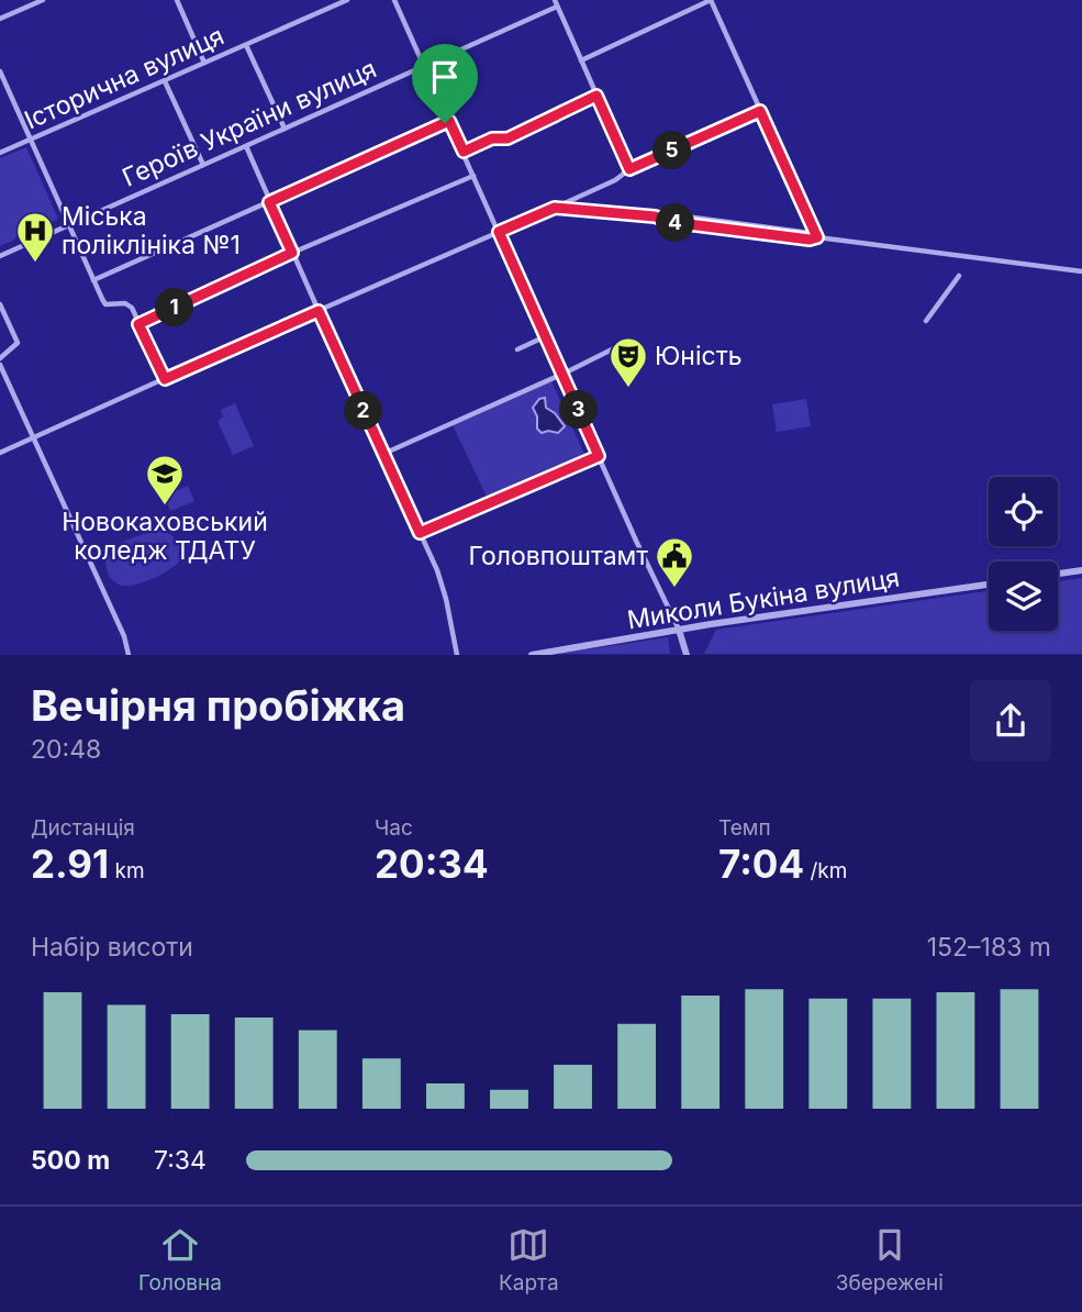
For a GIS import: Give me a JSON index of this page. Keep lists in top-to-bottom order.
{
  "streets": {
    "street": ["Історична вулиця", "Героїв України вулиця", "Миколи Букіна вулиця"]
  },
  "places": {
    "hospital": ["Міська поліклініка №1"],
    "theatre": ["Юність"],
    "school or university": ["Новокаховський коледж ТДАТУ"],
    "public building": ["Головпоштамт"]
  },
  "page": {
    "pins": [
      "5",
      "4",
      "1",
      "3",
      "2"
    ],
    "heading": ["Вечірня пробіжка", "20:48"],
    "stats": [
      ["Дистанція", "2.91 km"],
      ["Час", "20:34"],
      ["Темп", "7:04 /km"]
    ],
    "chart": ["Набір висоти", "152–183 m"],
    "list": [
      {
        "name": "500 m",
        "note": "7:34"
      }
    ],
    "tabs": ["Головна", "Карта", "Збережені"]
  }
}
